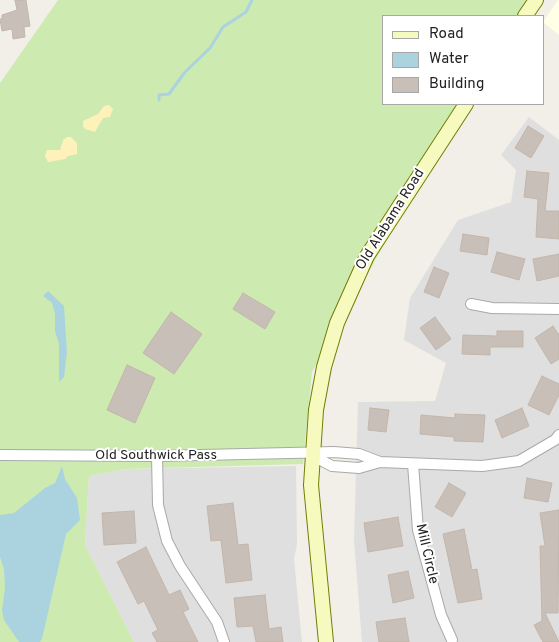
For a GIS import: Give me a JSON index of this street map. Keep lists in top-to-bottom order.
{
  "streets": {
    "main road": ["Old Alabama Road"],
    "street": ["Old Southwick Pass", "Mill Circle"]
  },
  "crossings": [
    ["Old Alabama Road", "Old Southwick Pass"]
  ],
  "legend": ["Road", "Water", "Building"]
}
